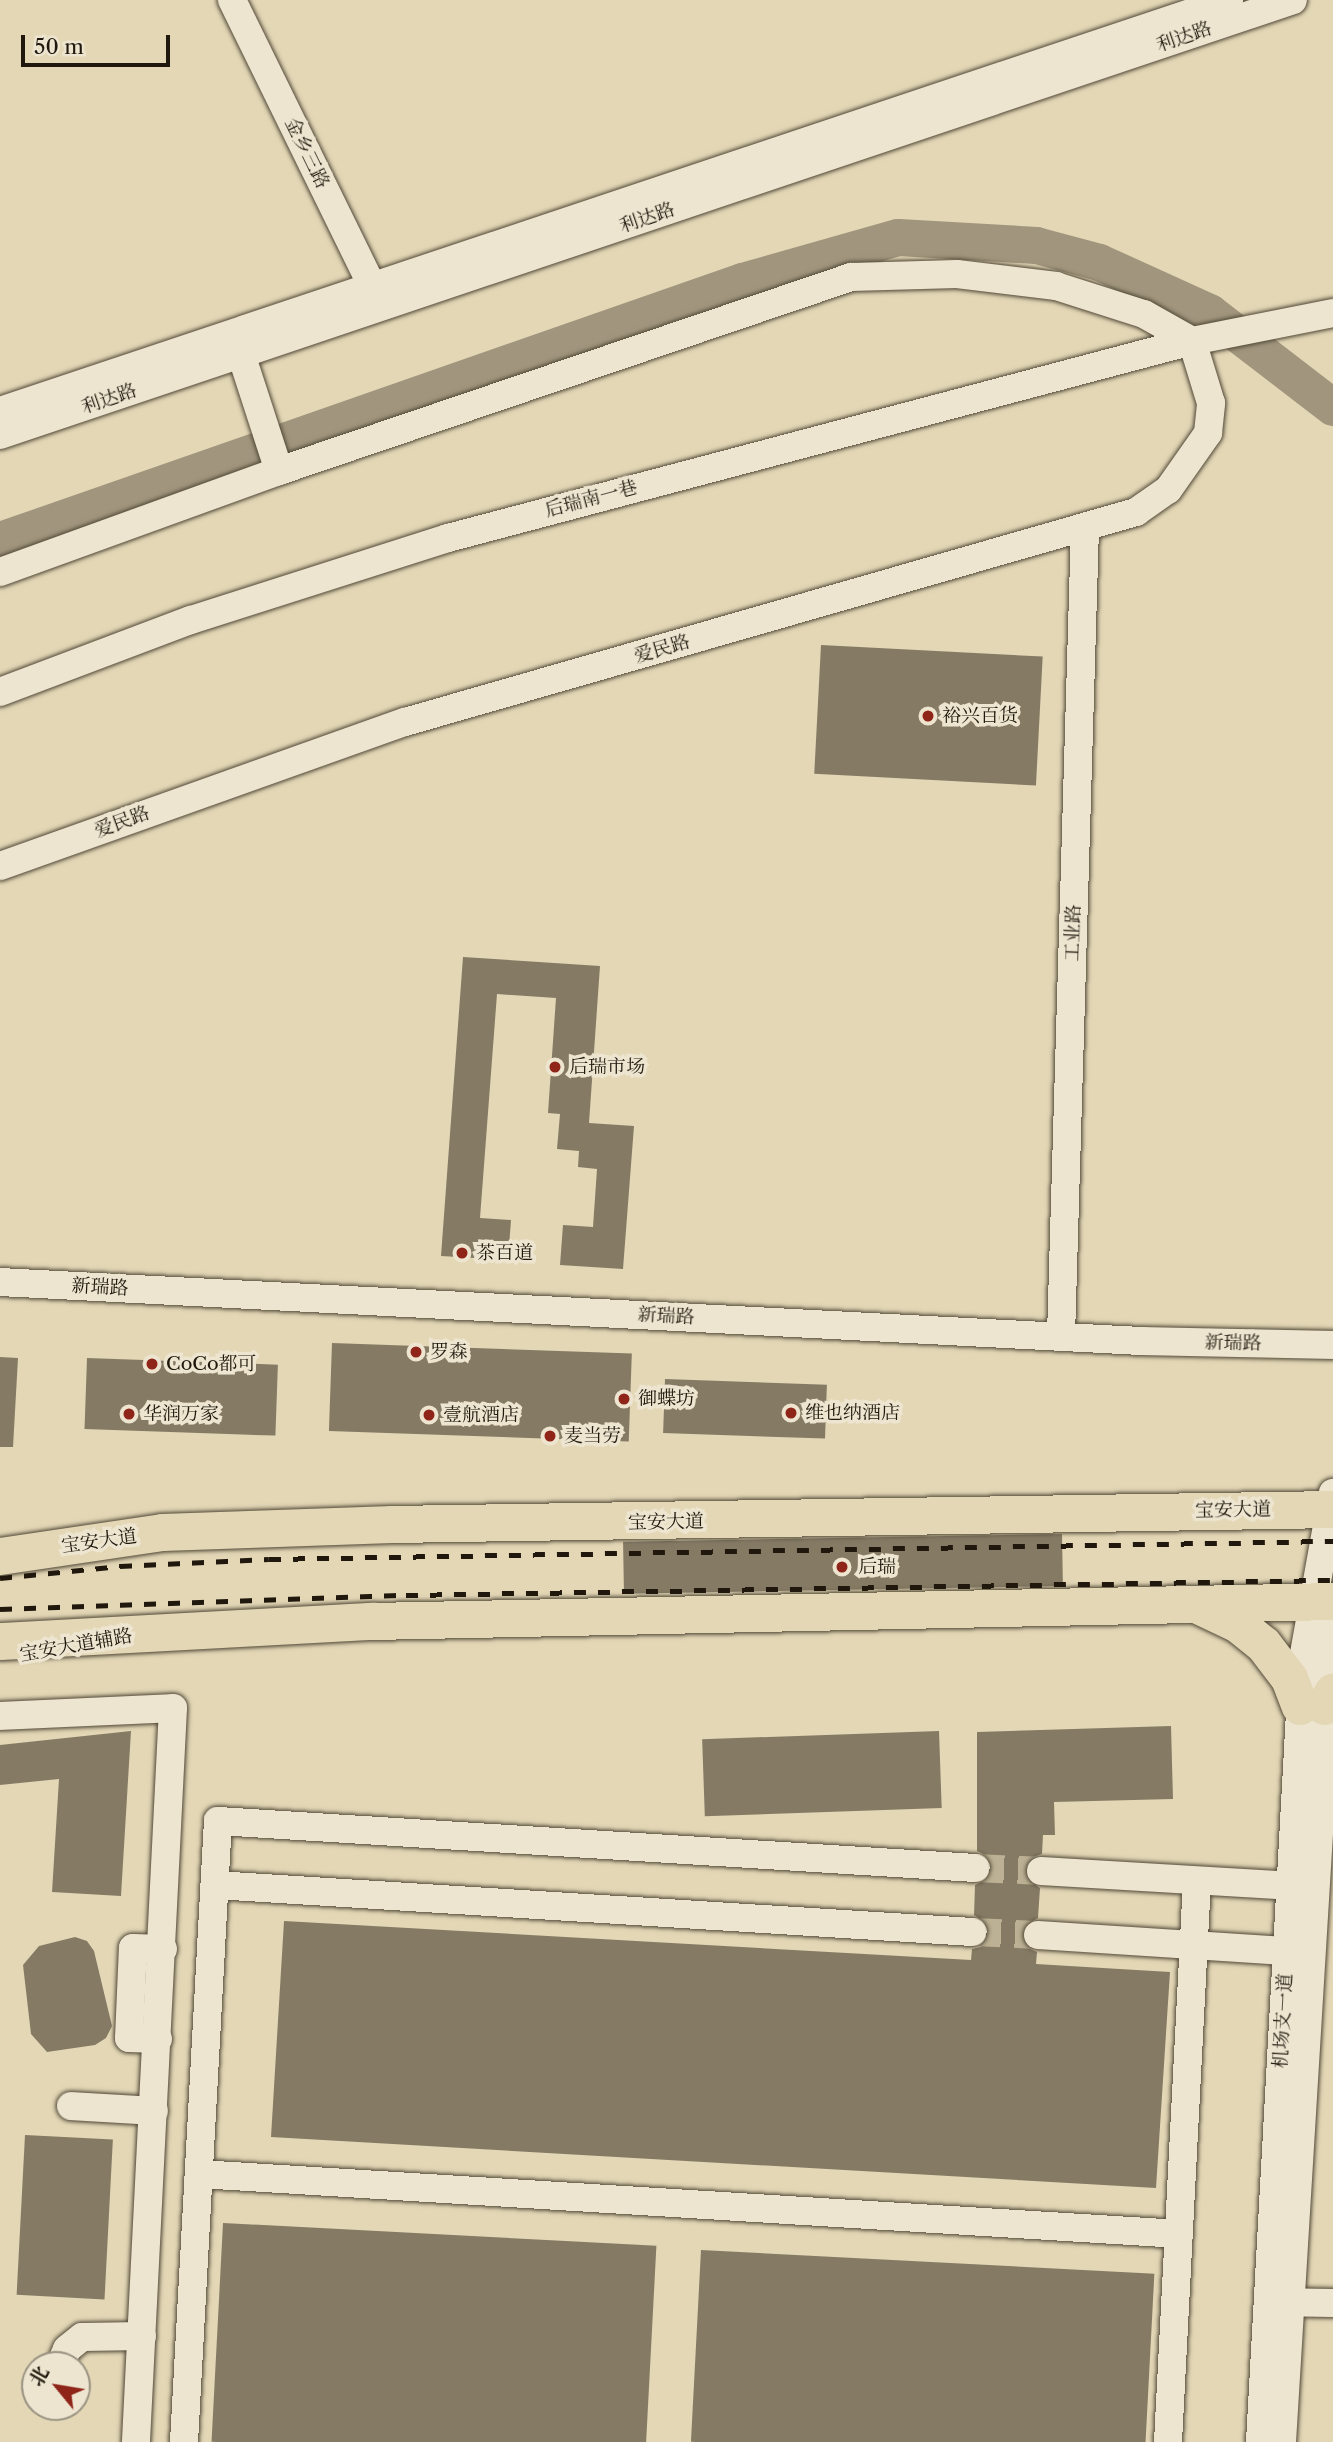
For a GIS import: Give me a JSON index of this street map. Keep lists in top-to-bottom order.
{
  "streets": {
    "main road": ["宝安大道", "宝安大道辅路"],
    "street": [
      "利达路",
      "金乡三路",
      "后瑞南一巷",
      "爱民路",
      "工业路",
      "新瑞路",
      "机场支一道"
    ]
  },
  "crossings": [
    ["利达路", "金乡三路"],
    ["后瑞南一巷", "爱民路"],
    ["爱民路", "工业路"],
    ["工业路", "新瑞路"],
    ["宝安大道", "机场支一道"]
  ],
  "places": [
    "裕兴百货",
    "后瑞市场",
    "茶百道",
    "罗森",
    "CoCo都可",
    "御蝶坊",
    "维也纳酒店",
    "华润万家",
    "壹航酒店",
    "麦当劳",
    "后瑞"
  ],
  "scale_bar": "50 m",
  "north": "top left"
}
